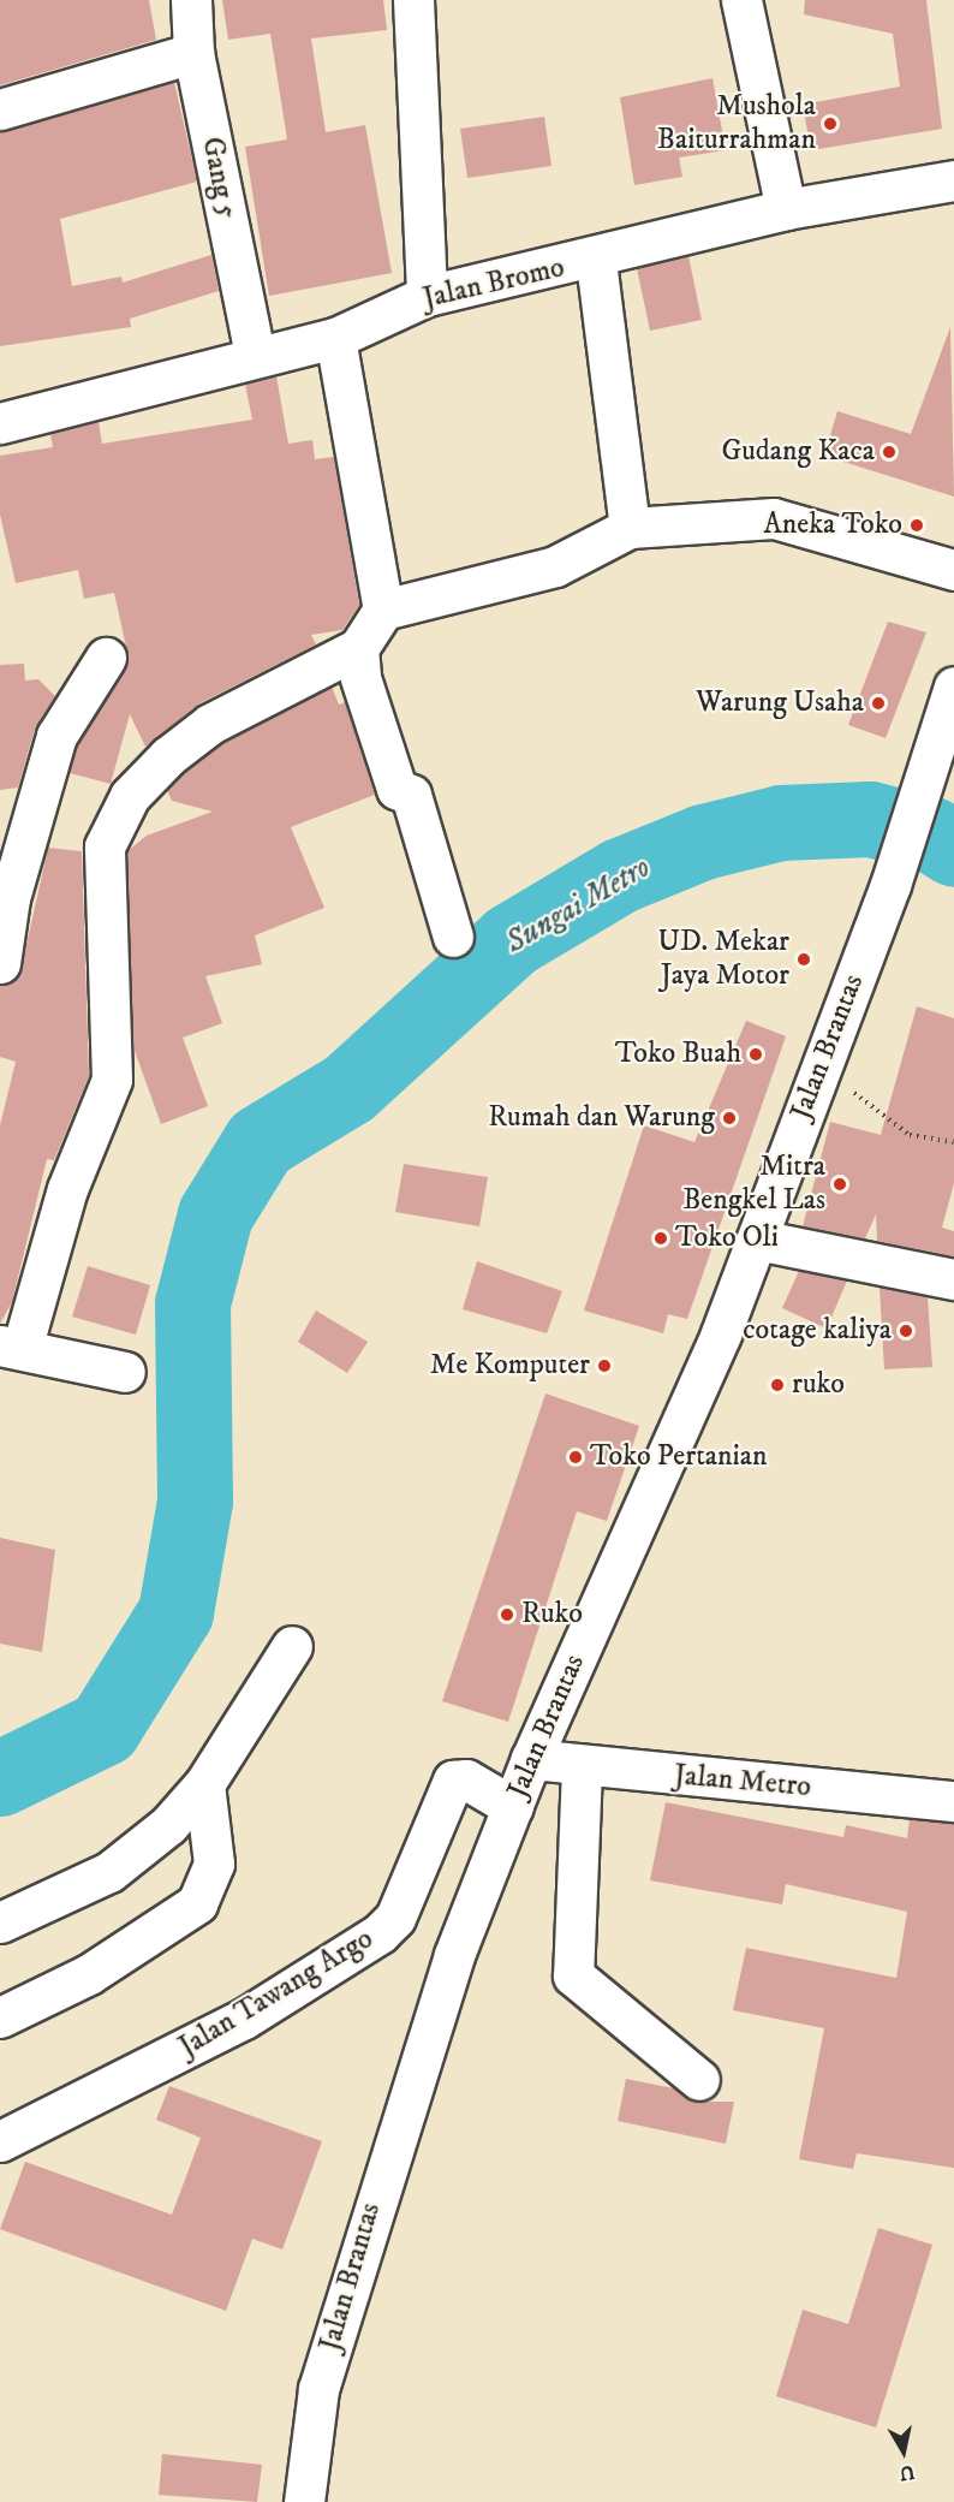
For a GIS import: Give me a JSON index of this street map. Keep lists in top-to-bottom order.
{
  "streets": {
    "street": [
      "Gang 5",
      "Jalan Bromo",
      "Jalan Brantas",
      "Jalan Metro",
      "Jalan Tawang Argo"
    ]
  },
  "crossings": [
    ["Gang 5", "Jalan Bromo"],
    ["Jalan Brantas", "Jalan Metro"],
    ["Jalan Brantas", "Jalan Tawang Argo"]
  ],
  "water": ["Sungai Metro"],
  "places": [
    "Mushola Baiturrahman",
    "Gudang Kaca",
    "Aneka Toko",
    "Warung Usaha",
    "UD. Mekar Jaya Motor",
    "Toko Buah",
    "Rumah dan Warung",
    "Mitra Bengkel Las",
    "Toko Oli",
    "cotage kaliya",
    "Me Komputer",
    "ruko",
    "Toko Pertanian",
    "Ruko"
  ],
  "north": "bottom"
}
